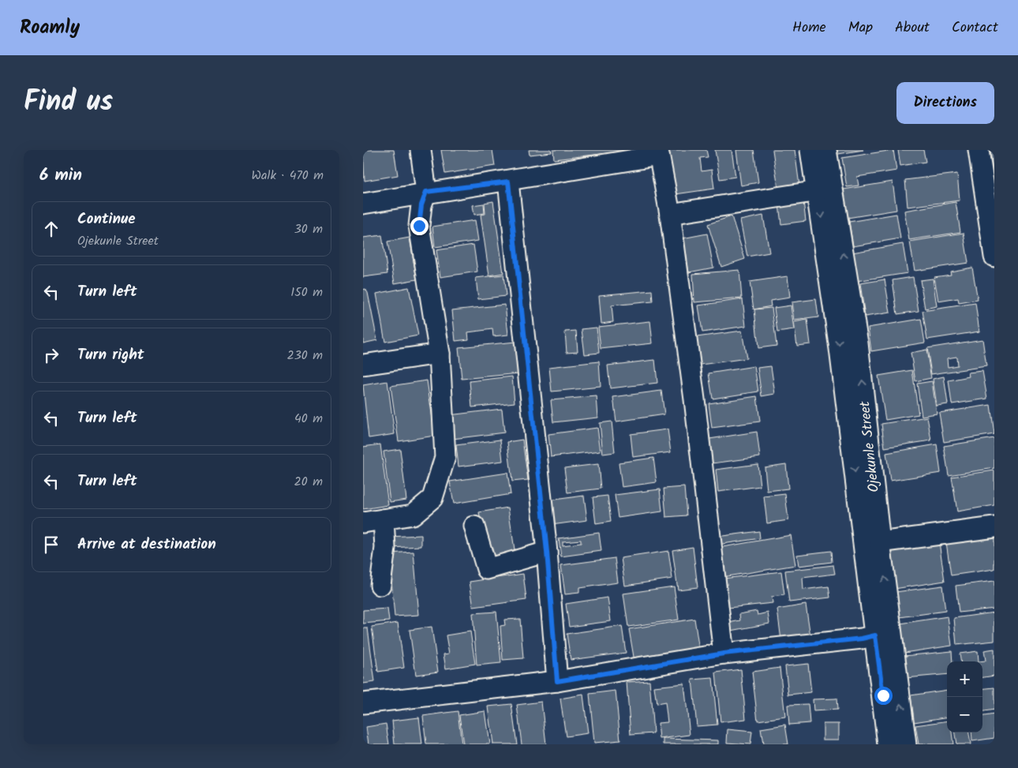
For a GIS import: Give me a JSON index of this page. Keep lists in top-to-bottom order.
{
  "streets": {
    "street": ["Ojekunle Street"]
  },
  "page": {
    "header": "Roamly",
    "nav": [
      "Home",
      "Map",
      "About",
      "Contact"
    ],
    "title": "Find us",
    "buttons": "Directions",
    "heading": ["6 min", "Walk · 470 m"],
    "list": [
      ["Continue", "Ojekunle Street", "30 m"],
      ["Turn left", "150 m"],
      ["Turn right", "230 m"],
      ["Turn left", "40 m"],
      ["Turn left", "20 m"],
      "Arrive at destination"
    ],
    "map_buttons": ["+", "−"]
  }
}
